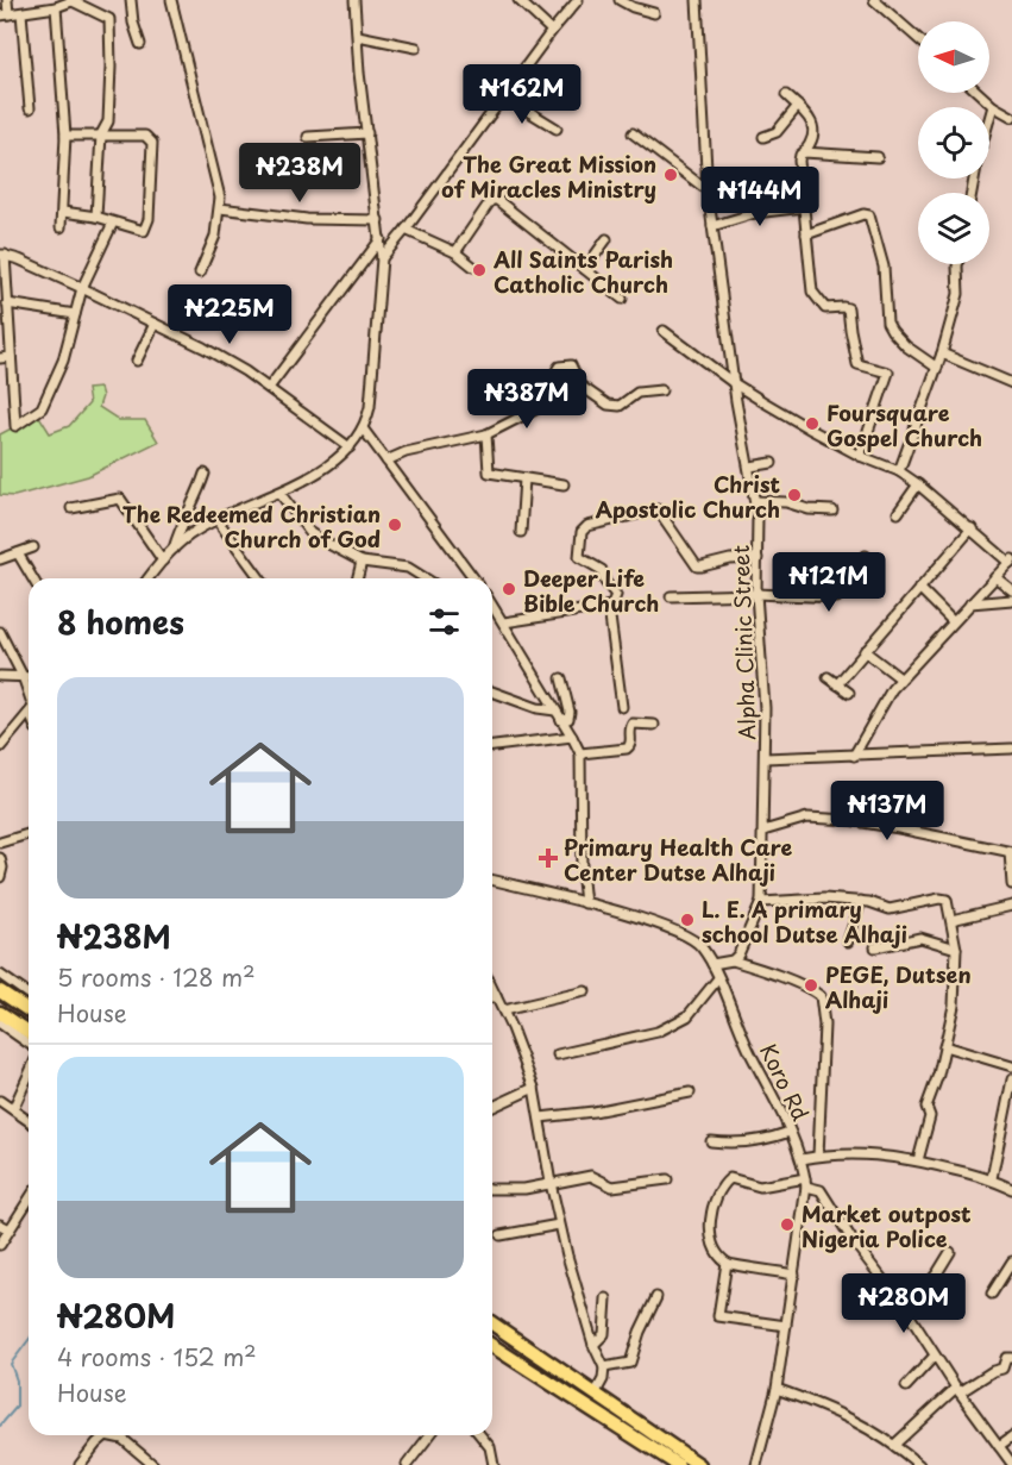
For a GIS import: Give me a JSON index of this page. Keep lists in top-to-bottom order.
{
  "streets": {
    "street": ["Alpha Clinic Street", "Koro Rd"]
  },
  "places": {
    "other": [
      "The Great Mission of Miracles Ministry",
      "All Saints Parish Catholic Church",
      "Foursquare Gospel Church",
      "Christ Apostolic Church",
      "The Redeemed Christian Church of God",
      "Deeper Life Bible Church",
      "L. E. A primary school Dutse Alhaji",
      "PEGE, Dutsen Alhaji",
      "Market outpost Nigeria Police"
    ],
    "health": ["Primary Health Care Center Dutse Alhaji"]
  },
  "north": "left",
  "page": {
    "price": [
      "₦162M",
      "₦238M",
      "₦144M",
      "₦225M",
      "₦387M",
      "₦121M",
      "₦137M",
      "₦280M"
    ],
    "heading": "8 homes",
    "list": [
      {
        "name": "₦238M",
        "note": "5 rooms · 128 m² · House"
      },
      {
        "name": "₦280M",
        "note": "4 rooms · 152 m² · House"
      }
    ]
  }
}
